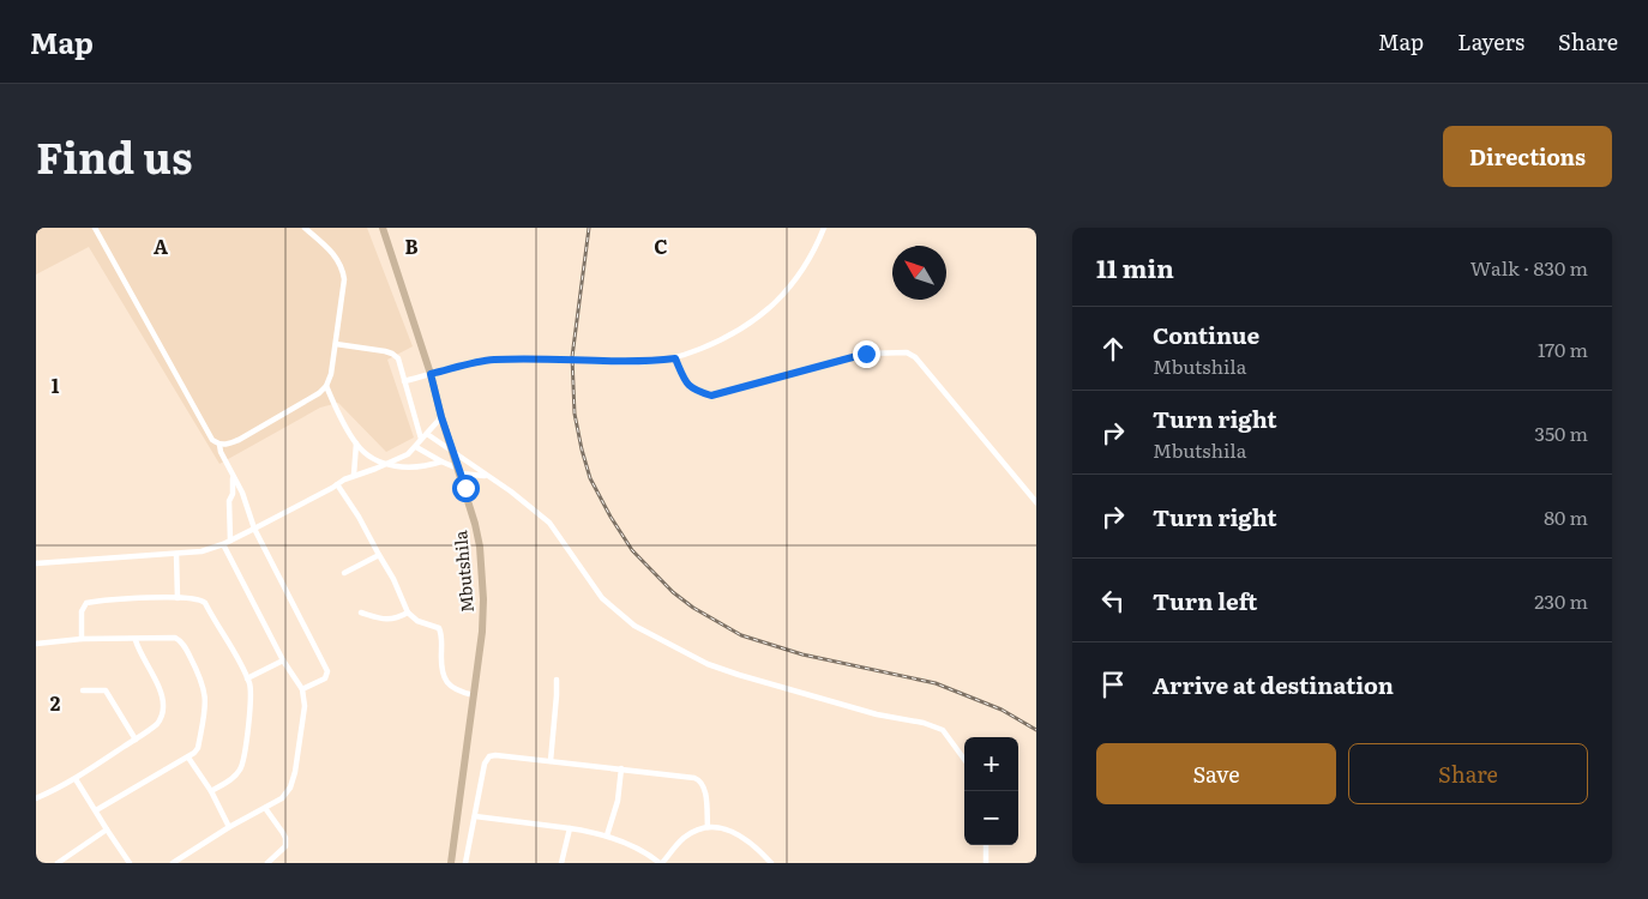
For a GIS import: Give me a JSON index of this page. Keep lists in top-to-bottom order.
{
  "streets": {
    "street": ["Mbutshila"]
  },
  "north": "top left",
  "page": {
    "header": "Map",
    "nav": ["Map", "Layers", "Share"],
    "title": "Find us",
    "buttons": [
      "Directions",
      ["Save", "Share"]
    ],
    "heading": ["11 min", "Walk · 830 m"],
    "list": [
      ["Continue", "Mbutshila", "170 m"],
      ["Turn right", "Mbutshila", "350 m"],
      ["Turn right", "80 m"],
      ["Turn left", "230 m"],
      "Arrive at destination"
    ],
    "map_buttons": ["+", "−"]
  },
  "grid": {
    "columns": ["A", "B", "C"],
    "rows": ["1", "2"]
  }
}
